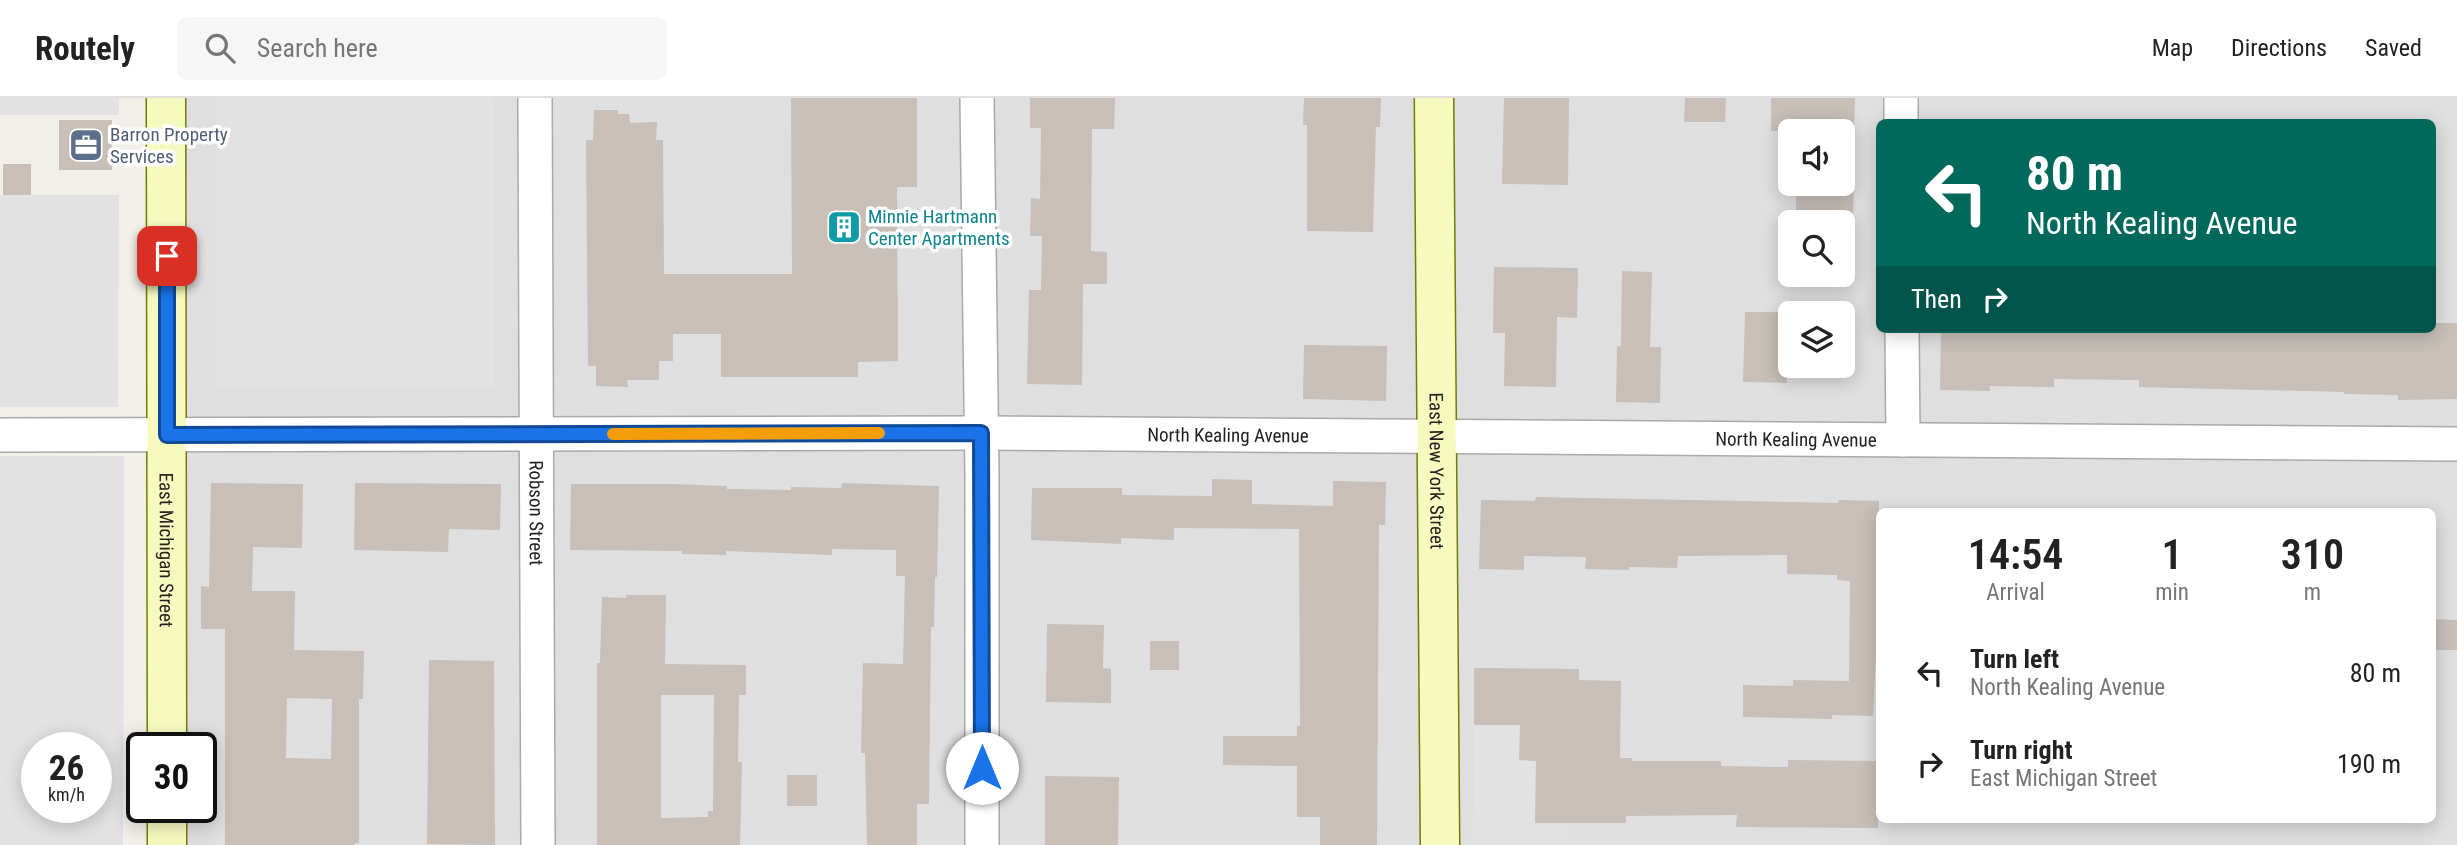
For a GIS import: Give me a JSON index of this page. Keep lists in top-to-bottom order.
{
  "streets": {
    "main road": ["East New York Street", "East Michigan Street"],
    "street": ["North Kealing Avenue", "Robson Street"]
  },
  "crossings": [
    ["North Kealing Avenue", "East New York Street"],
    ["North Kealing Avenue", "Robson Street"],
    ["North Kealing Avenue", "East Michigan Street"]
  ],
  "places": {
    "office": ["Barron Property Services"],
    "building": ["Minnie Hartmann Center Apartments"]
  },
  "page": {
    "header": "Routely",
    "search": "Search here",
    "nav": ["Map", "Directions", "Saved"],
    "turn": ["80 m", "North Kealing Avenue"],
    "then": "Then",
    "eta": [
      "14:54",
      "Arrival",
      "1",
      "min",
      "310",
      "m"
    ],
    "list": [
      {
        "name": "Turn left",
        "note": "North Kealing Avenue",
        "value": "80 m"
      },
      {
        "name": "Turn right",
        "note": "East Michigan Street",
        "value": "190 m"
      }
    ],
    "speed": "26 km/h",
    "limit": "30"
  }
}
